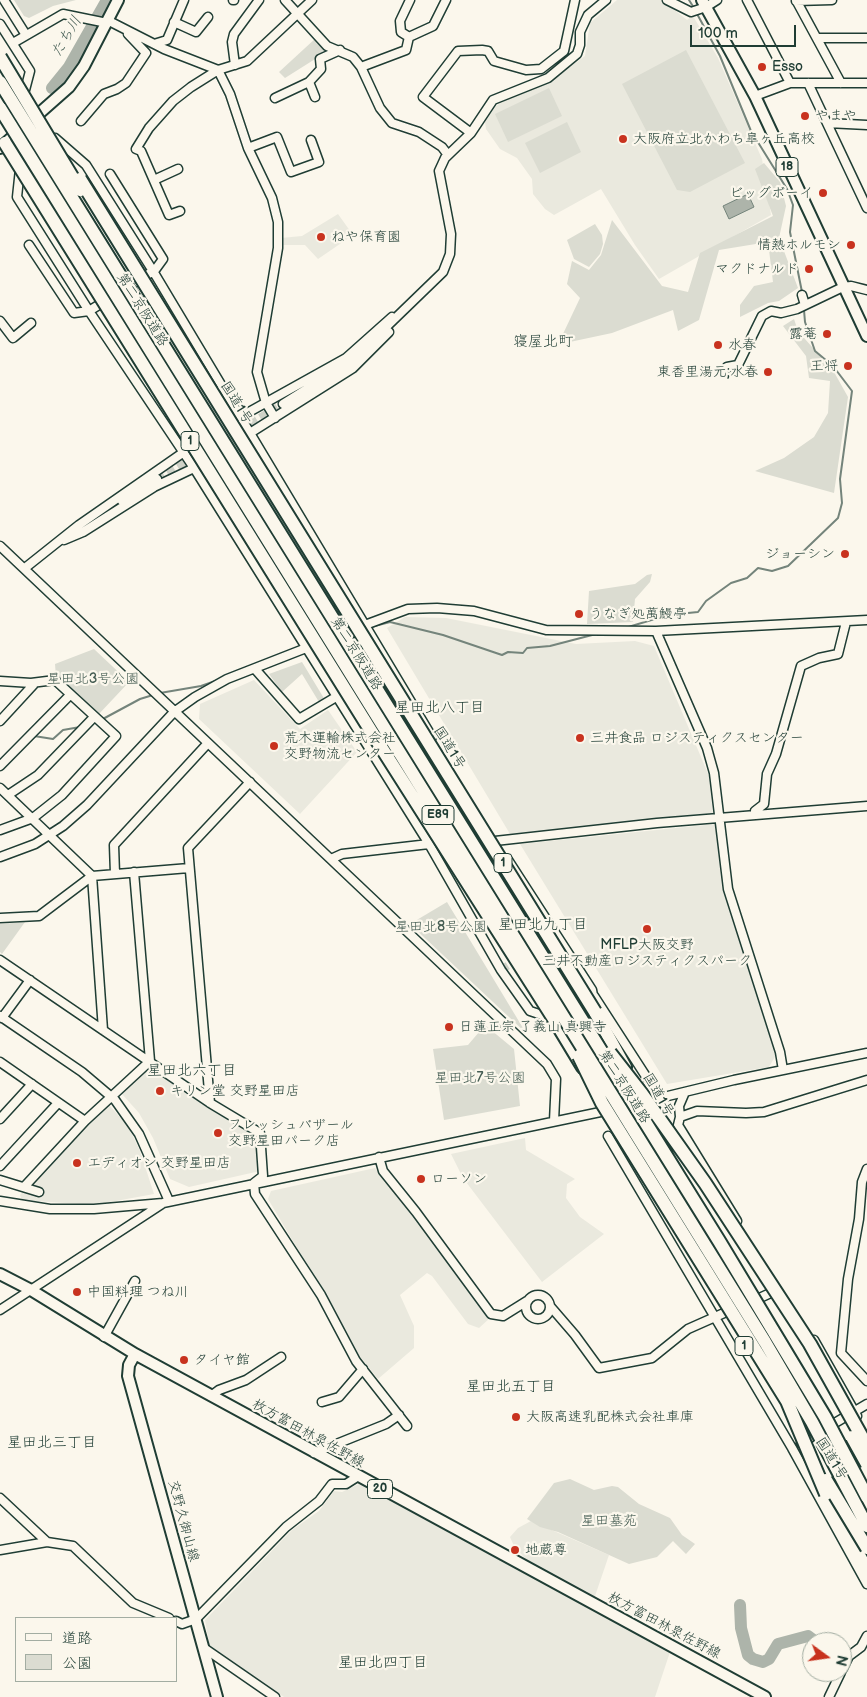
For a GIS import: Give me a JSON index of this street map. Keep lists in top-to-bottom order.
{
  "streets": {
    "highway": [
      "第二京阪道路",
      "国道1号",
      "1",
      "E89"
    ],
    "main road": [
      "18",
      "枚方富田林泉佐野線",
      "20",
      "交野久御山線"
    ]
  },
  "crossings": [
    ["第二京阪道路", "国道1号"],
    ["枚方富田林泉佐野線", "交野久御山線"]
  ],
  "districts": [
    "寝屋北町",
    "星田北八丁目",
    "星田北九丁目",
    "星田北六丁目",
    "星田北五丁目",
    "星田北三丁目",
    "星田北四丁目"
  ],
  "water": ["たち川"],
  "parks": [
    "星田北3号公園",
    "星田北8号公園",
    "星田北7号公園",
    "星田墓苑"
  ],
  "places": [
    "Esso",
    "やまや",
    "大阪府立北かわち皐ヶ丘高校",
    "ビッグボーイ",
    "ねや保育園",
    "情熱ホルモン",
    "マクドナルド",
    "露菴",
    "水春",
    "王将",
    "東香里湯元;水春",
    "ジョーシン",
    "うなぎ処萬鰻亭",
    "三井食品 ロジスティクスセンター",
    "荒木運輸株式会社 交野物流センター",
    "MFLP大阪交野 三井不動産ロジスティクスパーク",
    "日蓮正宗 了義山 真興寺",
    "キリン堂 交野星田店",
    "フレッシュバザール 交野星田パーク店",
    "エディオン 交野星田店",
    "ローソン",
    "中国料理 つね川",
    "タイヤ館",
    "大阪高速乳配株式会社車庫",
    "地蔵尊"
  ],
  "legend": ["道路", "公園"],
  "scale_bar": "100 m",
  "north": "right"
}
